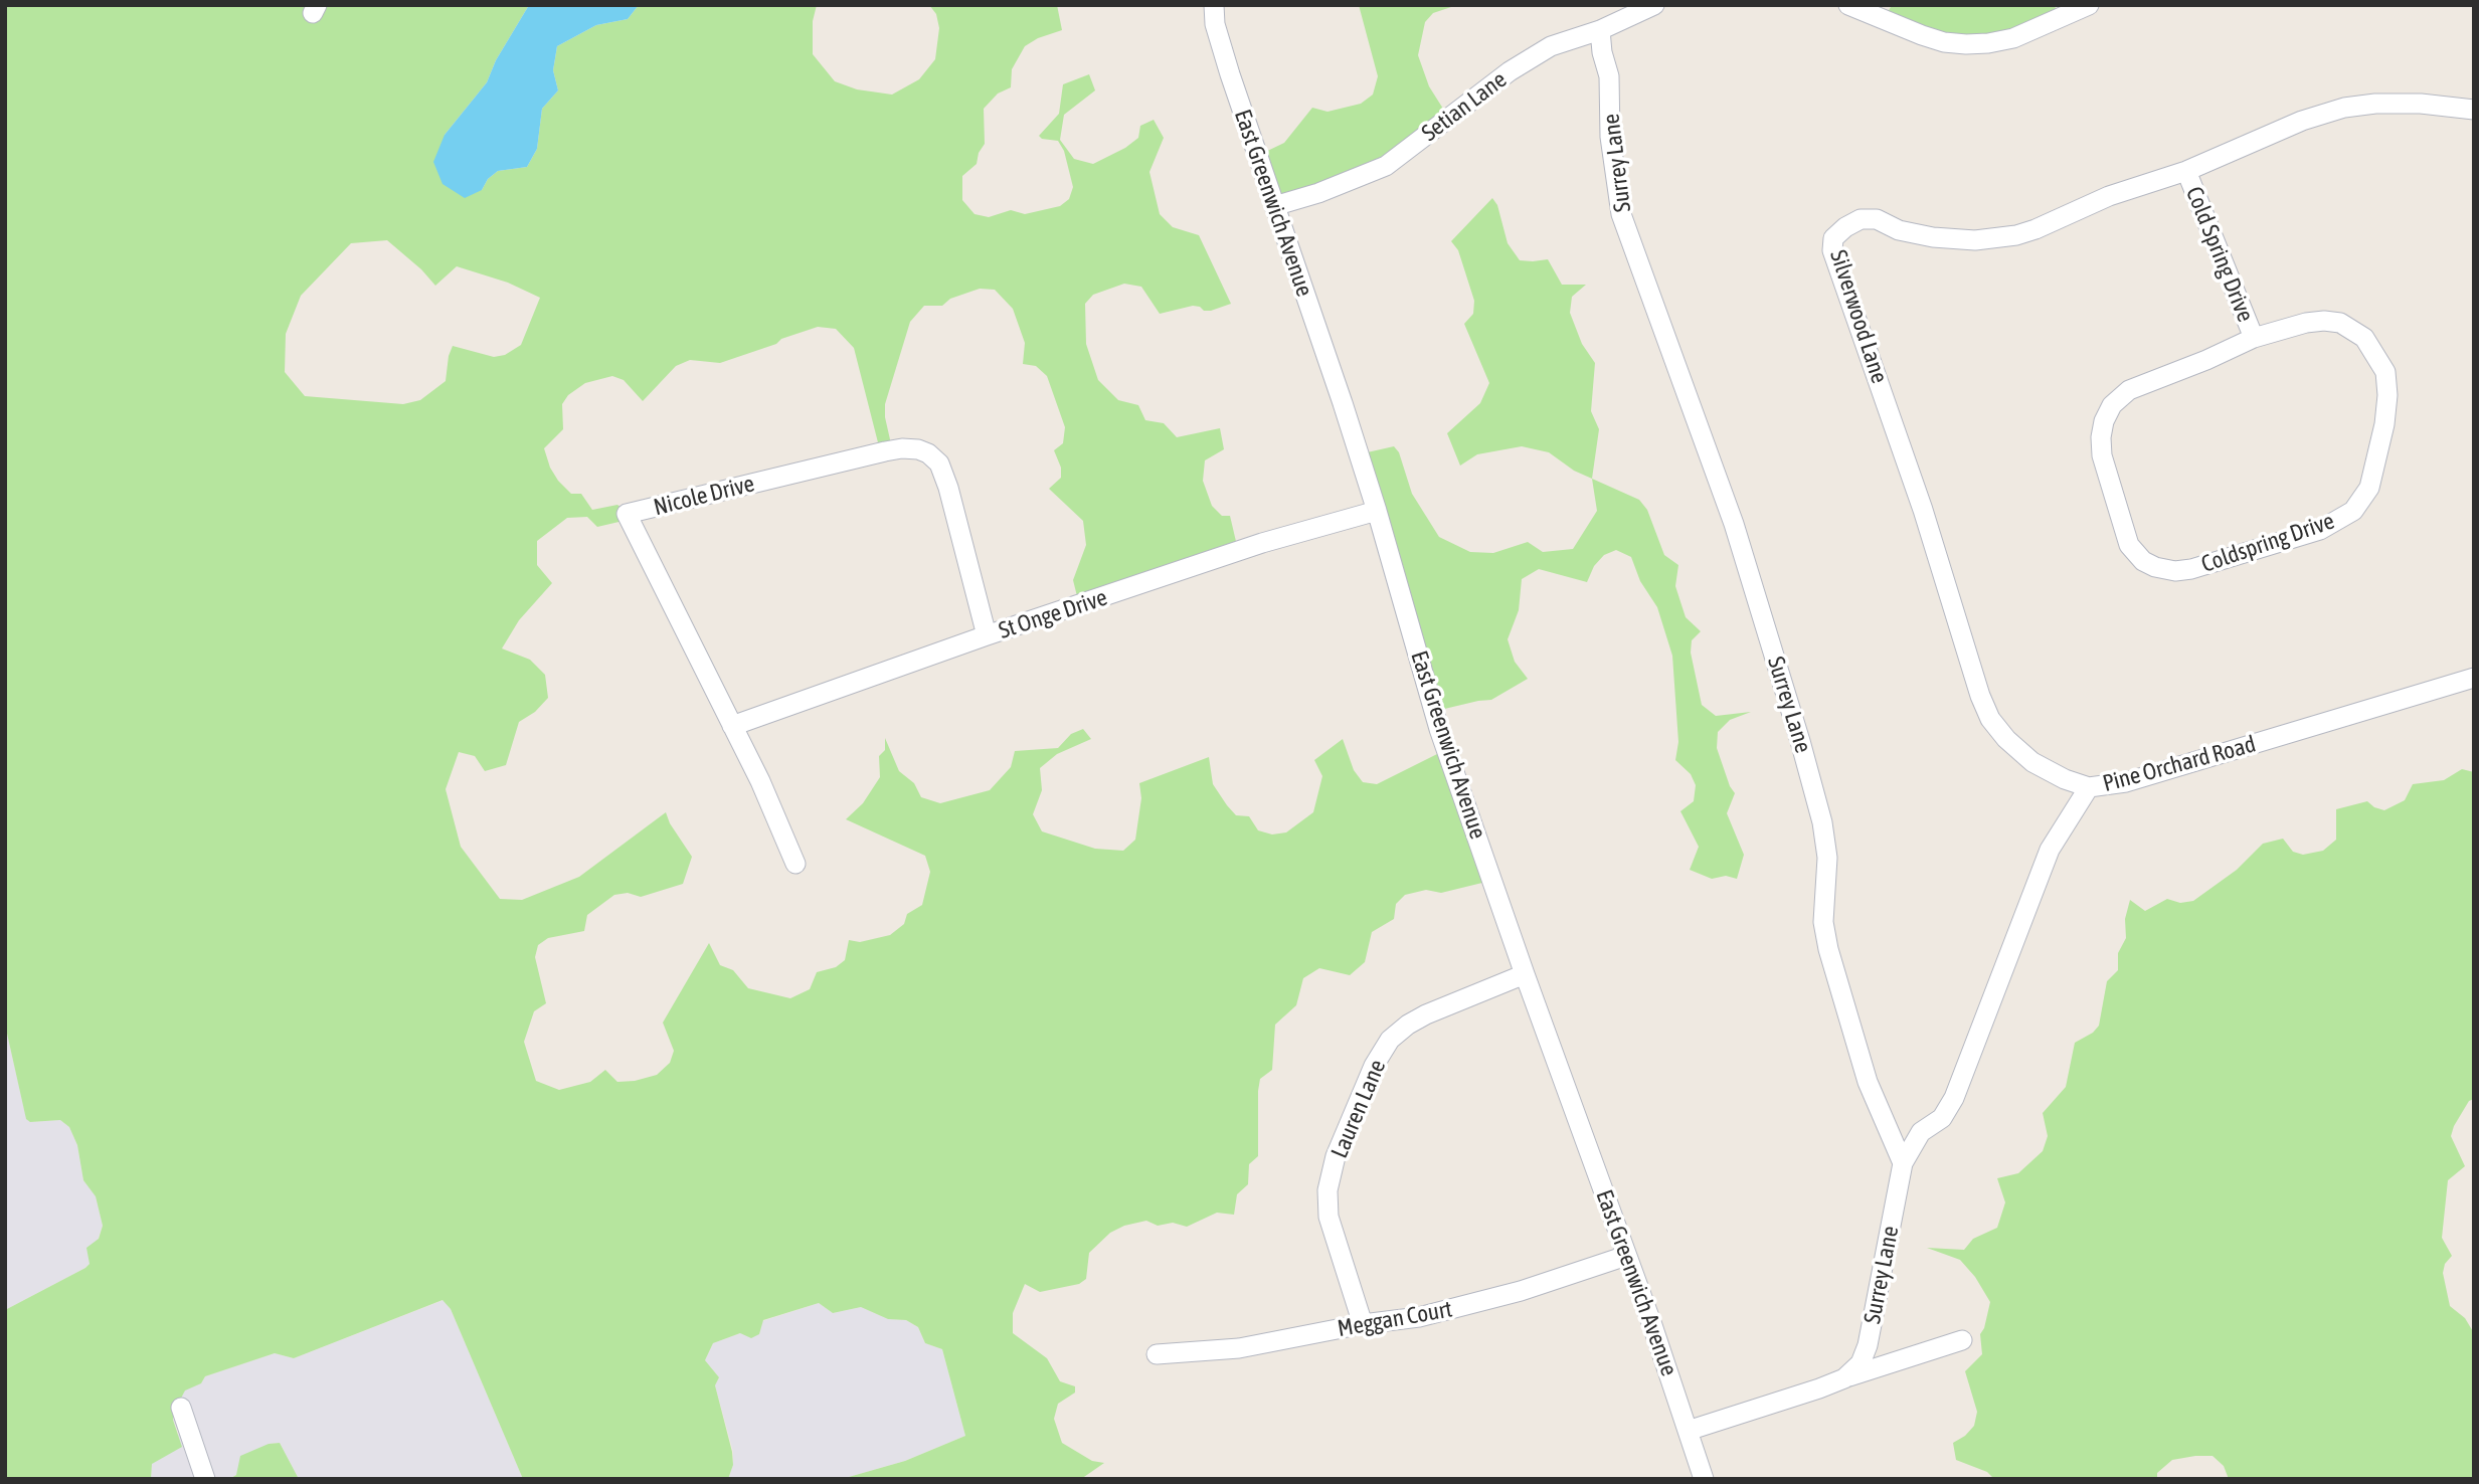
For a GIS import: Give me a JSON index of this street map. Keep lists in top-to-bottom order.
{
  "streets": {
    "street": [
      "Setian Lane",
      "Surrey Lane",
      "East Greenwich Avenue",
      "Cold Spring Drive",
      "Silverwood Lane",
      "Nicole Drive",
      "Coldspring Drive",
      "St Onge Drive",
      "Pine Orchard Road",
      "Lauren Lane",
      "Meggan Court"
    ]
  },
  "crossings": [
    ["Setian Lane", "Surrey Lane"],
    ["Setian Lane", "East Greenwich Avenue"],
    ["Surrey Lane", "Pine Orchard Road"],
    ["East Greenwich Avenue", "St Onge Drive"],
    ["East Greenwich Avenue", "Lauren Lane"],
    ["East Greenwich Avenue", "Meggan Court"],
    ["Cold Spring Drive", "Silverwood Lane"],
    ["Cold Spring Drive", "Coldspring Drive"],
    ["Silverwood Lane", "Pine Orchard Road"],
    ["Nicole Drive", "St Onge Drive"],
    ["Lauren Lane", "Meggan Court"]
  ]
}
